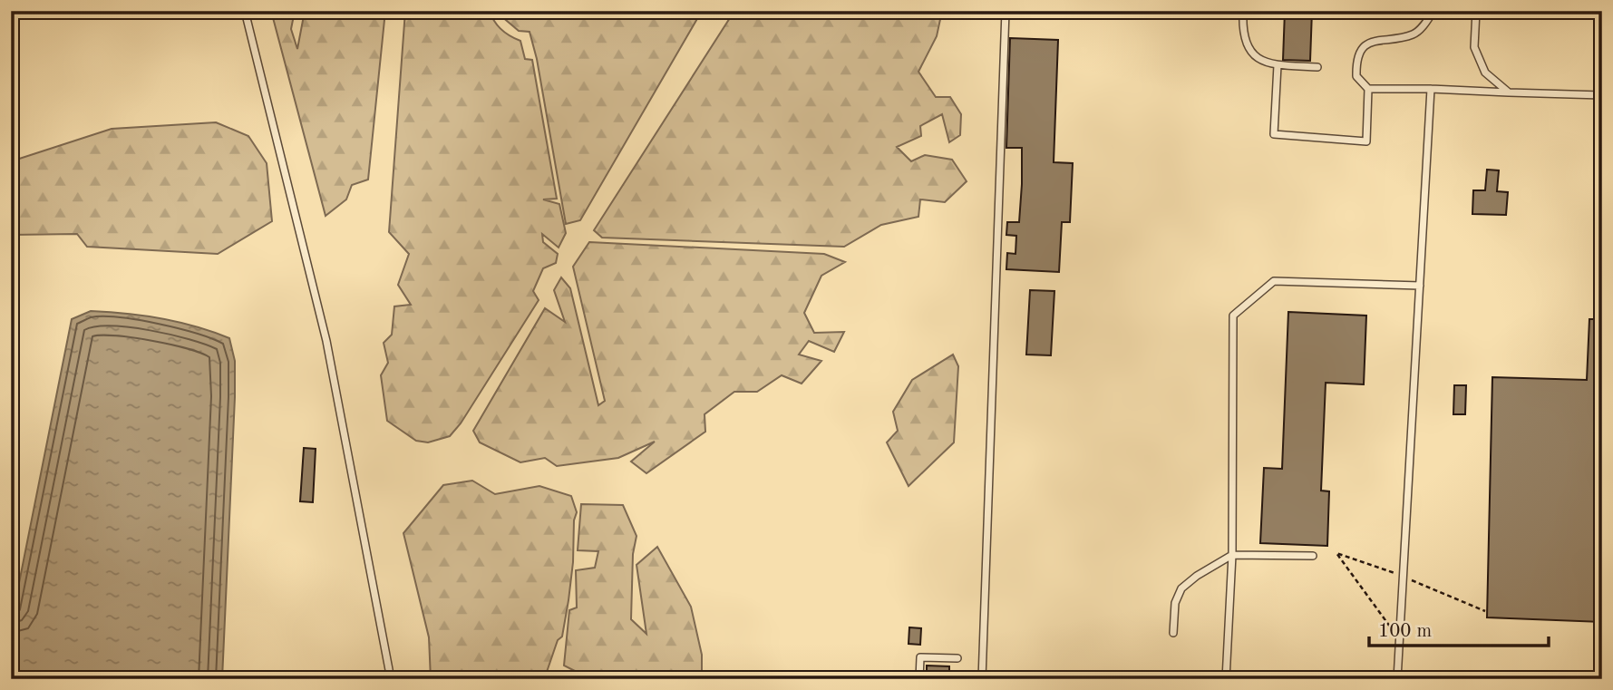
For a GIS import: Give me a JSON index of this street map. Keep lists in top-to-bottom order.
{
  "scale_bar": "100 m"
}
